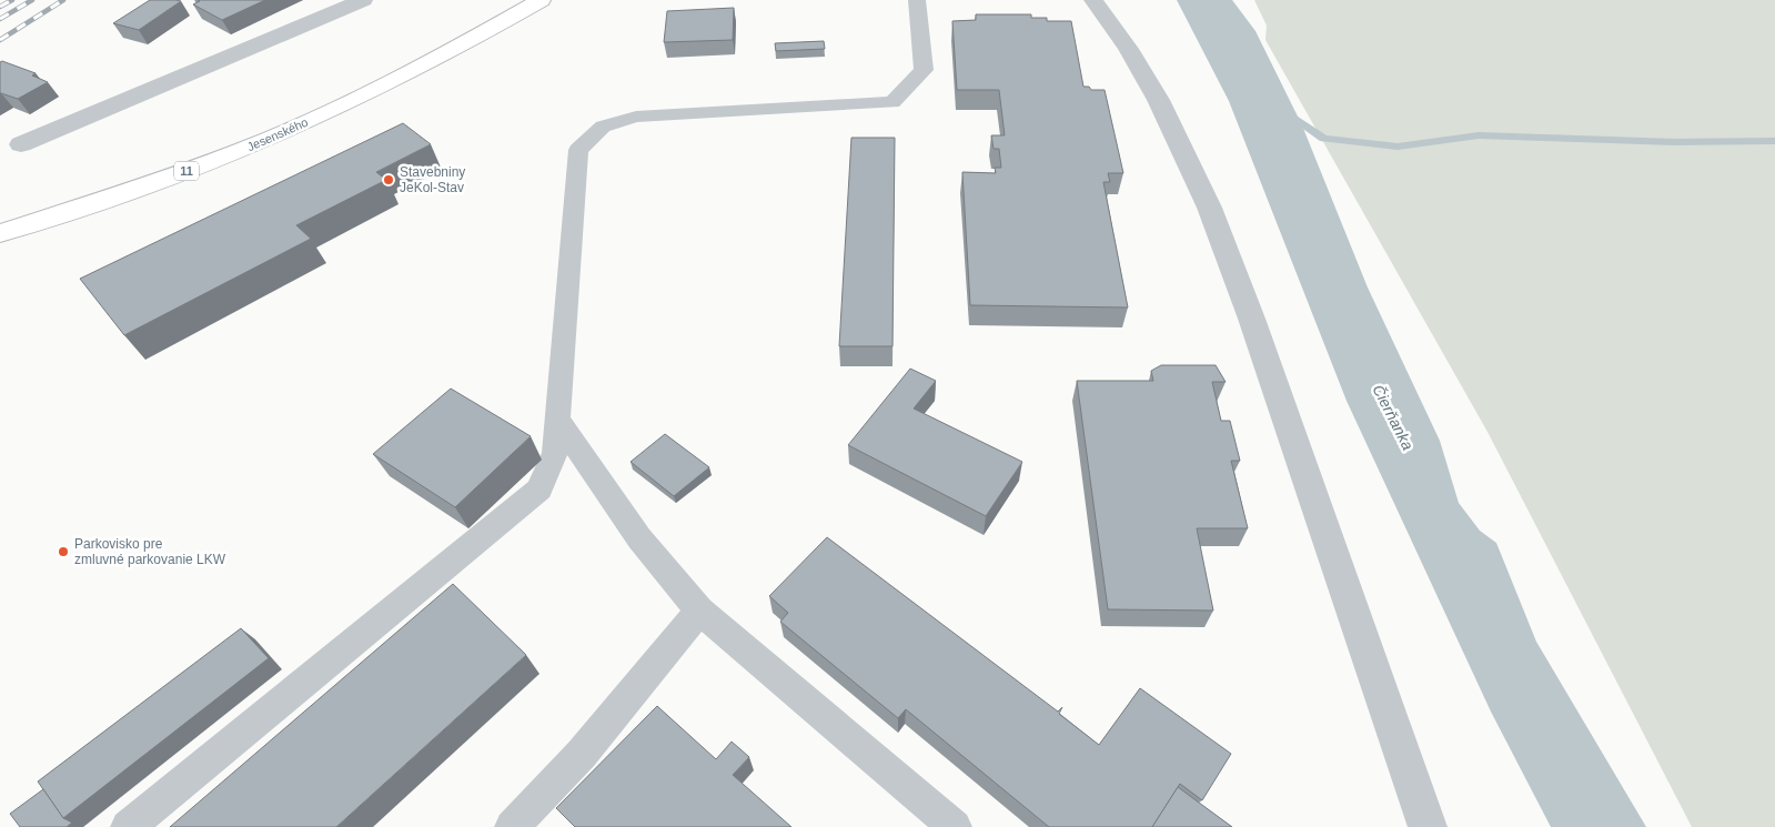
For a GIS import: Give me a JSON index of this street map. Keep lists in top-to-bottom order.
{
  "streets": {
    "main road": ["Jesenského", "11"]
  },
  "water": ["Čierňanka"],
  "places": ["Stavebniny JeKol-Stav", "Parkovisko pre zmluvné parkovanie LKW"]
}
